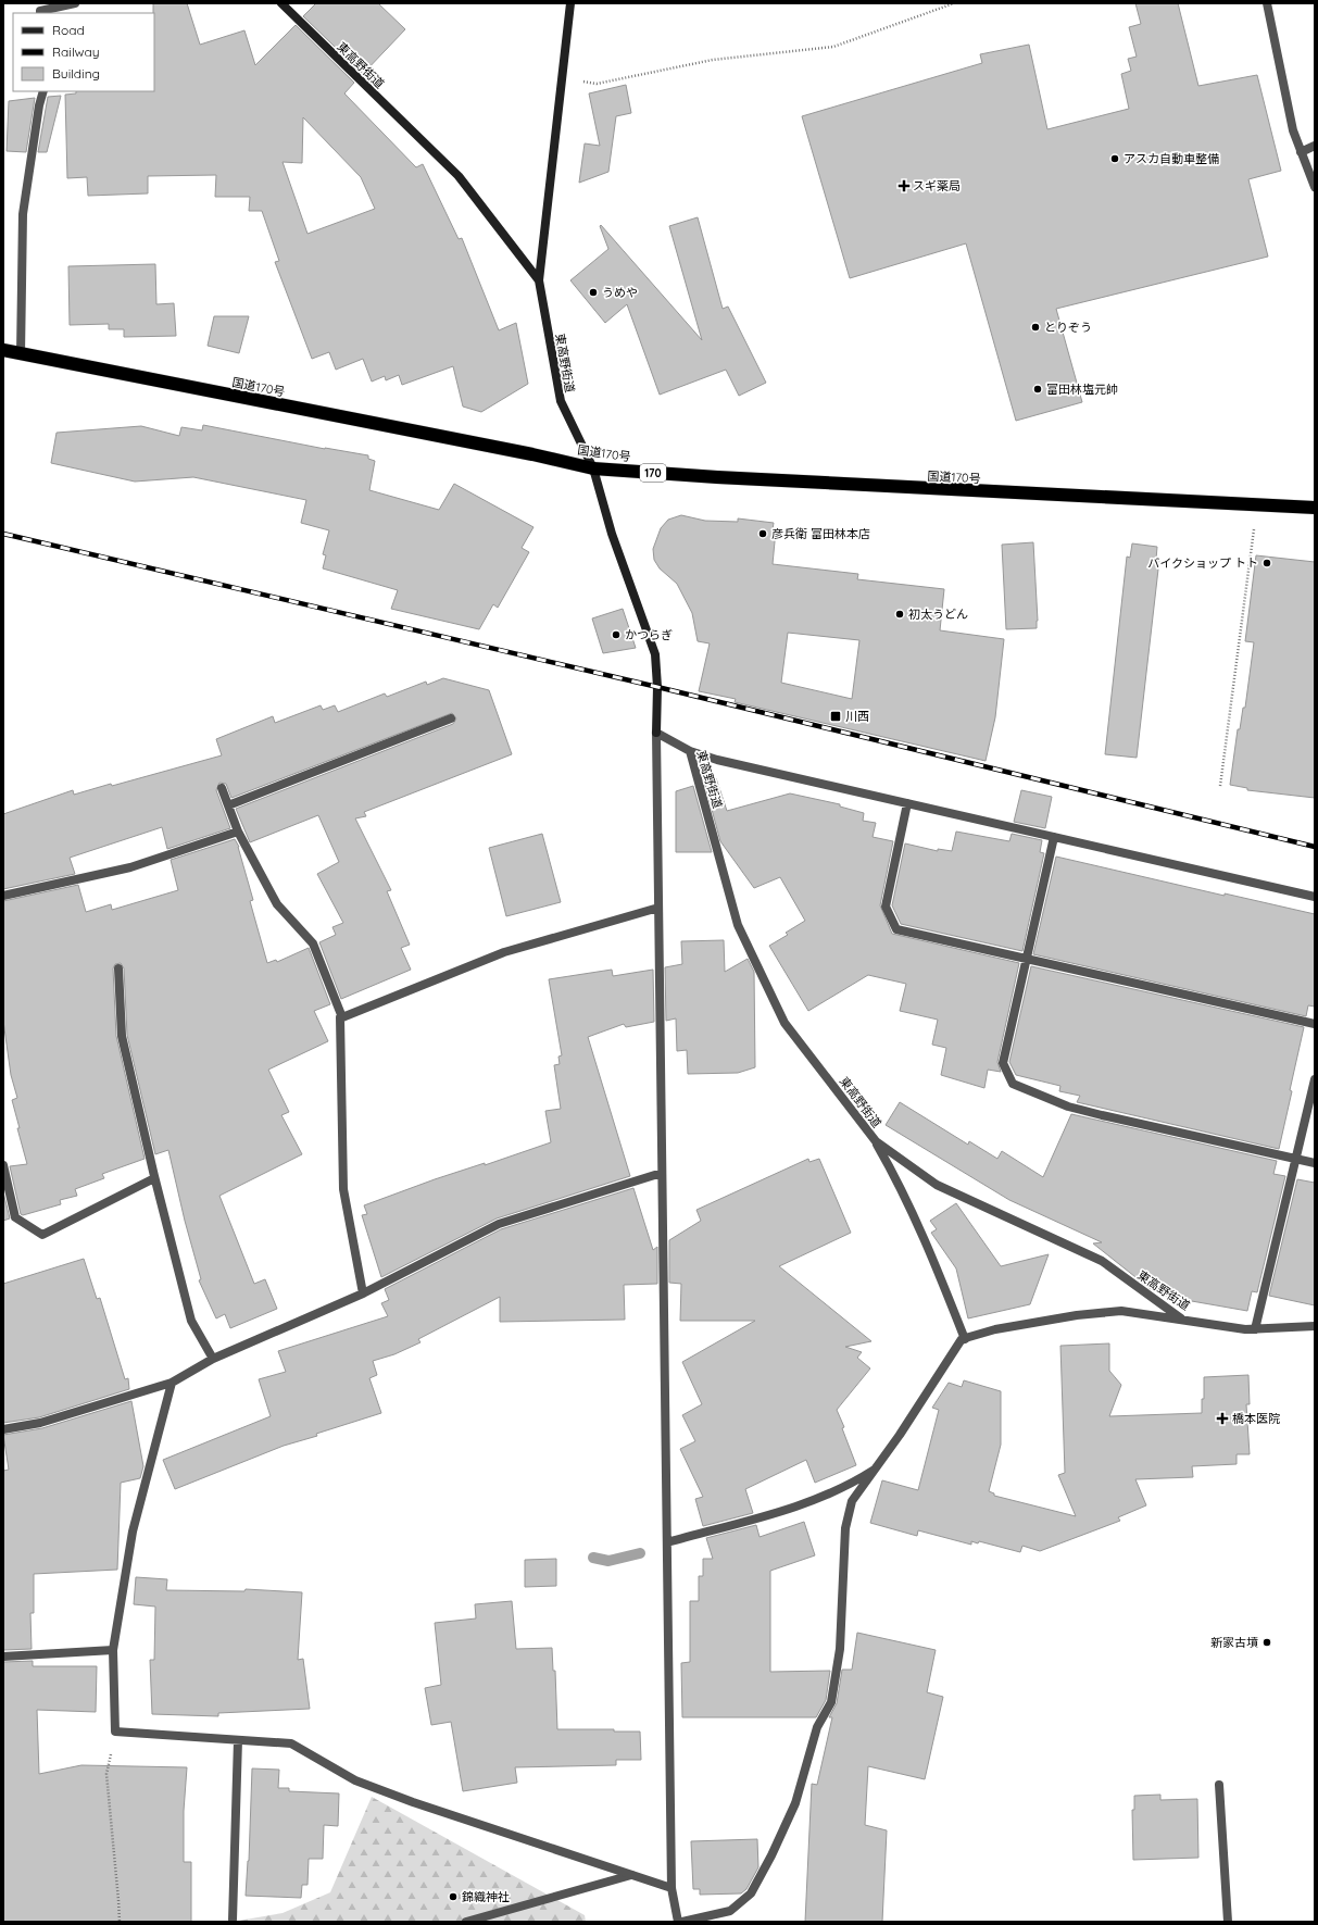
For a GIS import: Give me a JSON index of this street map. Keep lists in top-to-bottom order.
{
  "streets": {
    "highway": ["国道170号", "170"],
    "street": ["東高野街道"]
  },
  "crossings": [
    ["東高野街道", "国道170号"]
  ],
  "places": {
    "other": [
      "アスカ自動車整備",
      "うめや",
      "とりぞう",
      "富田林塩元帥",
      "彦兵衛 富田林本店",
      "バイクショップ トト",
      "初太うどん",
      "かつらぎ",
      "新家古墳",
      "錦織神社"
    ],
    "health": ["スギ薬局", "橋本医院"],
    "transit": ["川西"]
  },
  "legend": ["Road", "Railway", "Building"]
}
